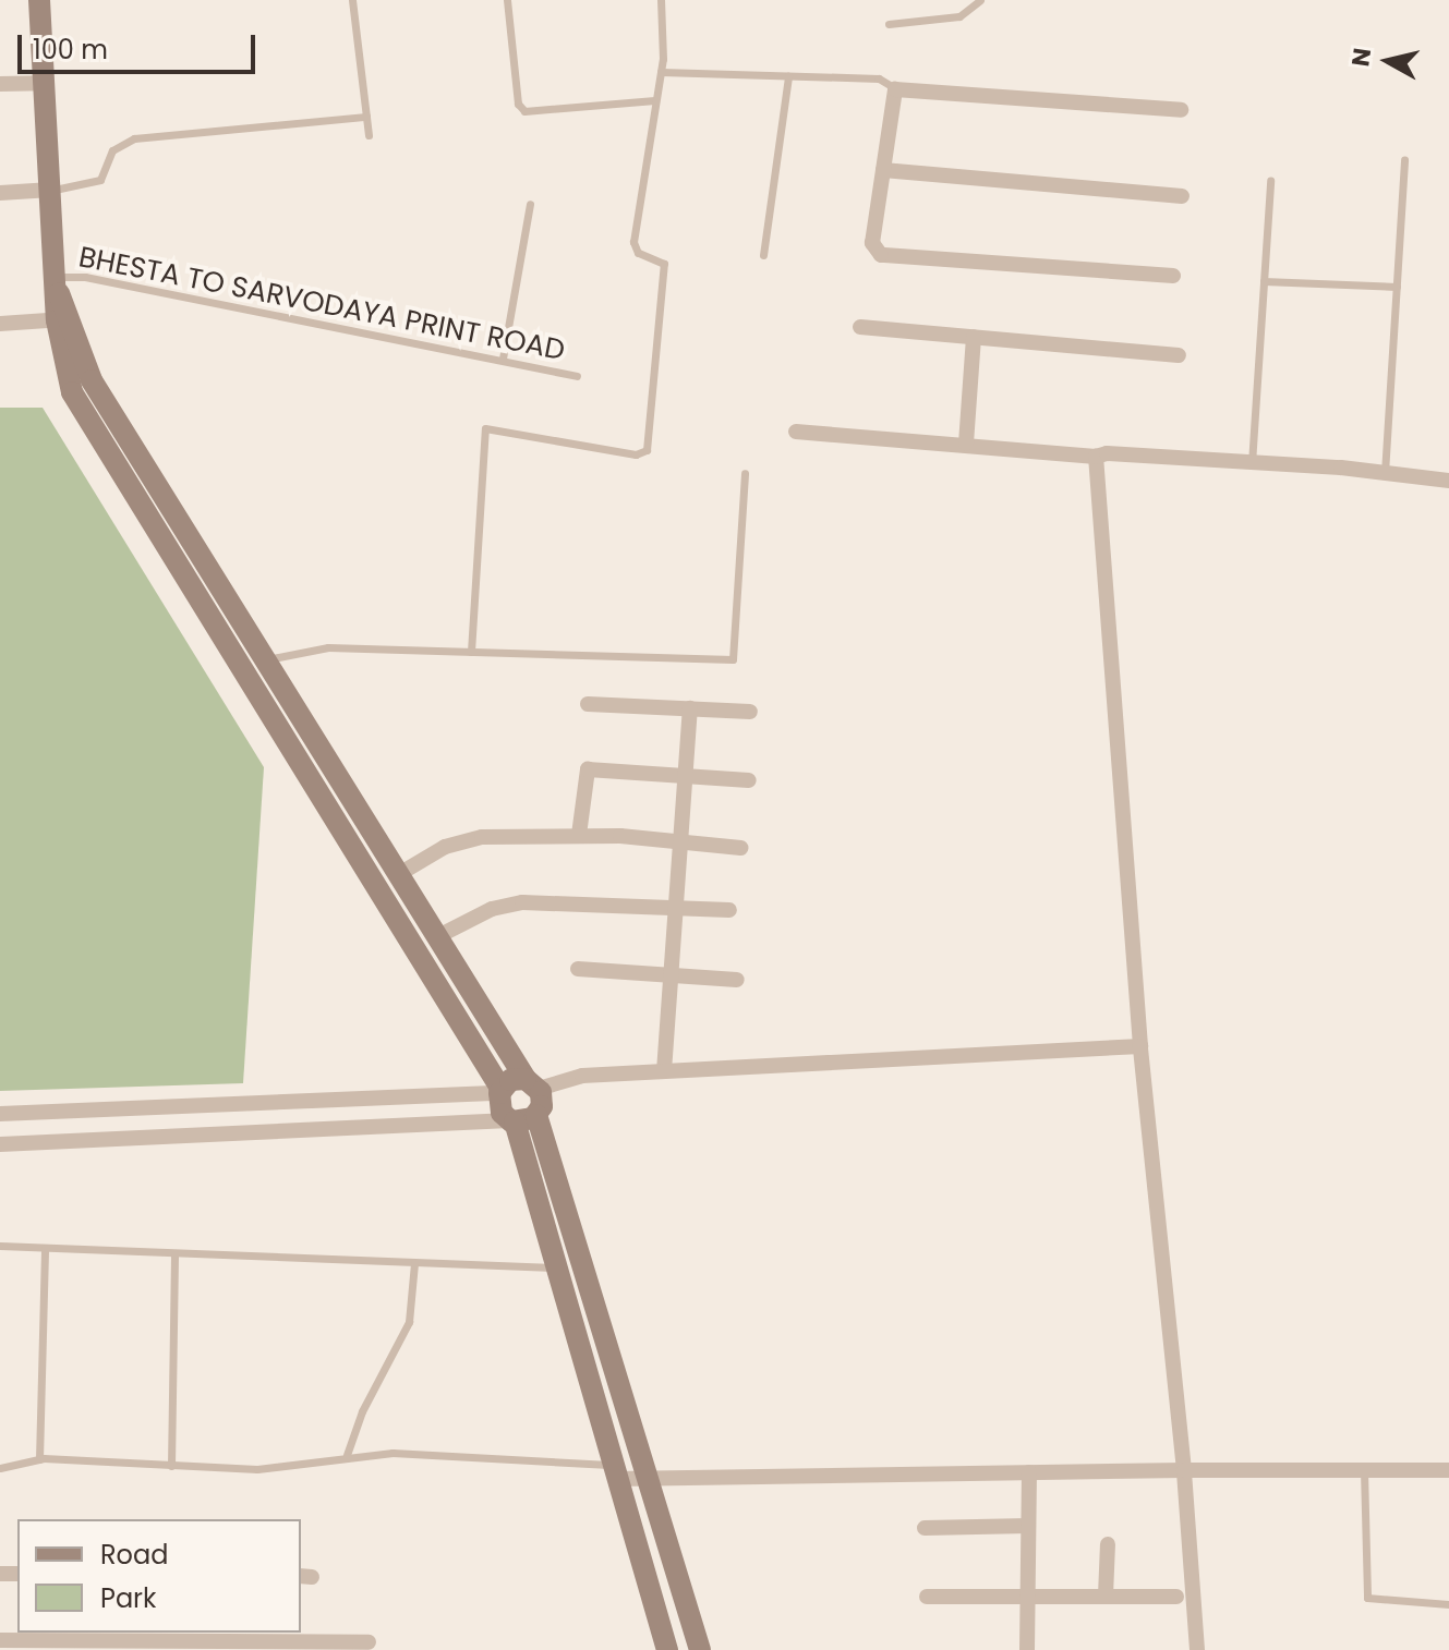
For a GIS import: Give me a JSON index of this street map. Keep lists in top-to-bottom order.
{
  "streets": {
    "lane": ["BHESTA TO SARVODAYA PRINT ROAD"]
  },
  "legend": ["Road", "Park"],
  "scale_bar": "100 m",
  "north": "left"
}
